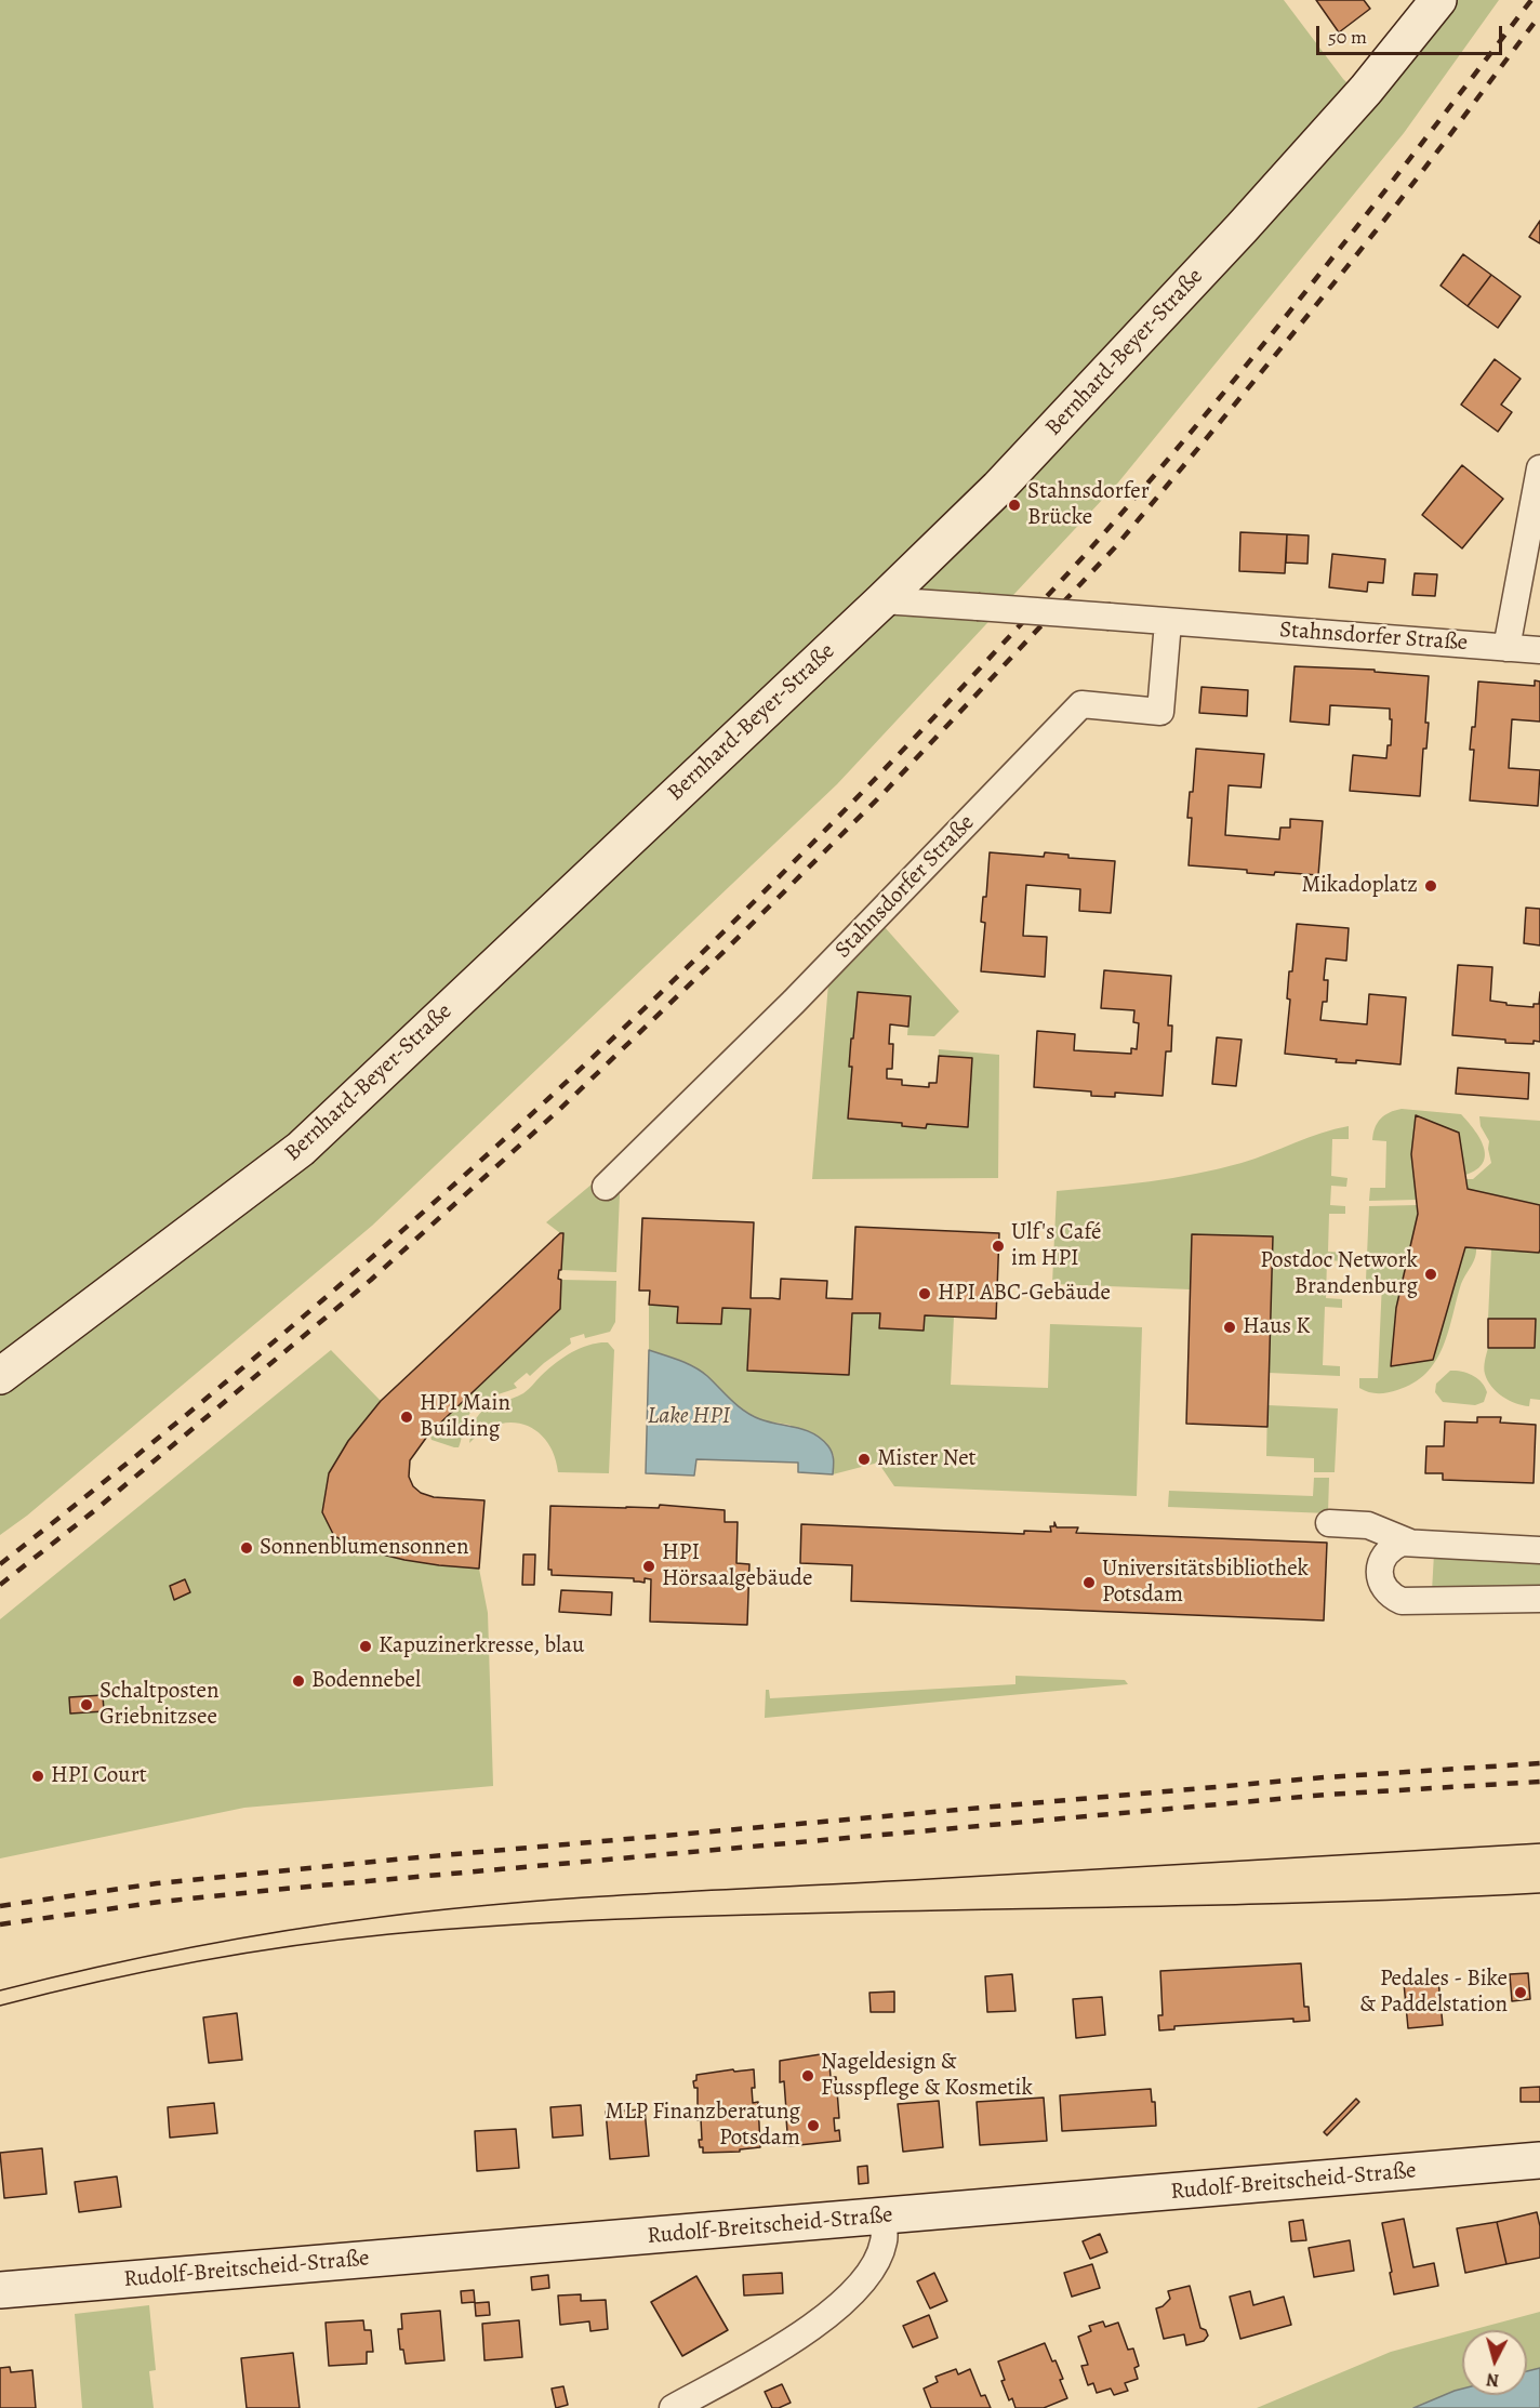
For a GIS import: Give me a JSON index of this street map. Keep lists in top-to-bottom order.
{
  "streets": {
    "street": ["Bernhard-Beyer-Straße", "Stahnsdorfer Straße", "Rudolf-Breitscheid-Straße"]
  },
  "crossings": [
    ["Bernhard-Beyer-Straße", "Stahnsdorfer Straße"]
  ],
  "water": ["Lake HPI"],
  "places": [
    "Stahnsdorfer Brücke",
    "Mikadoplatz",
    "Ulf's Café im HPI",
    "Postdoc Network Brandenburg",
    "HPI ABC-Gebäude",
    "Haus K",
    "HPI Main Building",
    "Mister Net",
    "Sonnenblumensonnen",
    "HPI Hörsaalgebäude",
    "Universitätsbibliothek Potsdam",
    "Kapuzinerkresse, blau",
    "Bodennebel",
    "Schaltposten Griebnitzsee",
    "HPI Court",
    "Pedales - Bike & Paddelstation",
    "Nageldesign & Fusspflege & Kosmetik",
    "MLP Finanzberatung Potsdam"
  ],
  "scale_bar": "50 m",
  "north": "bottom"
}
